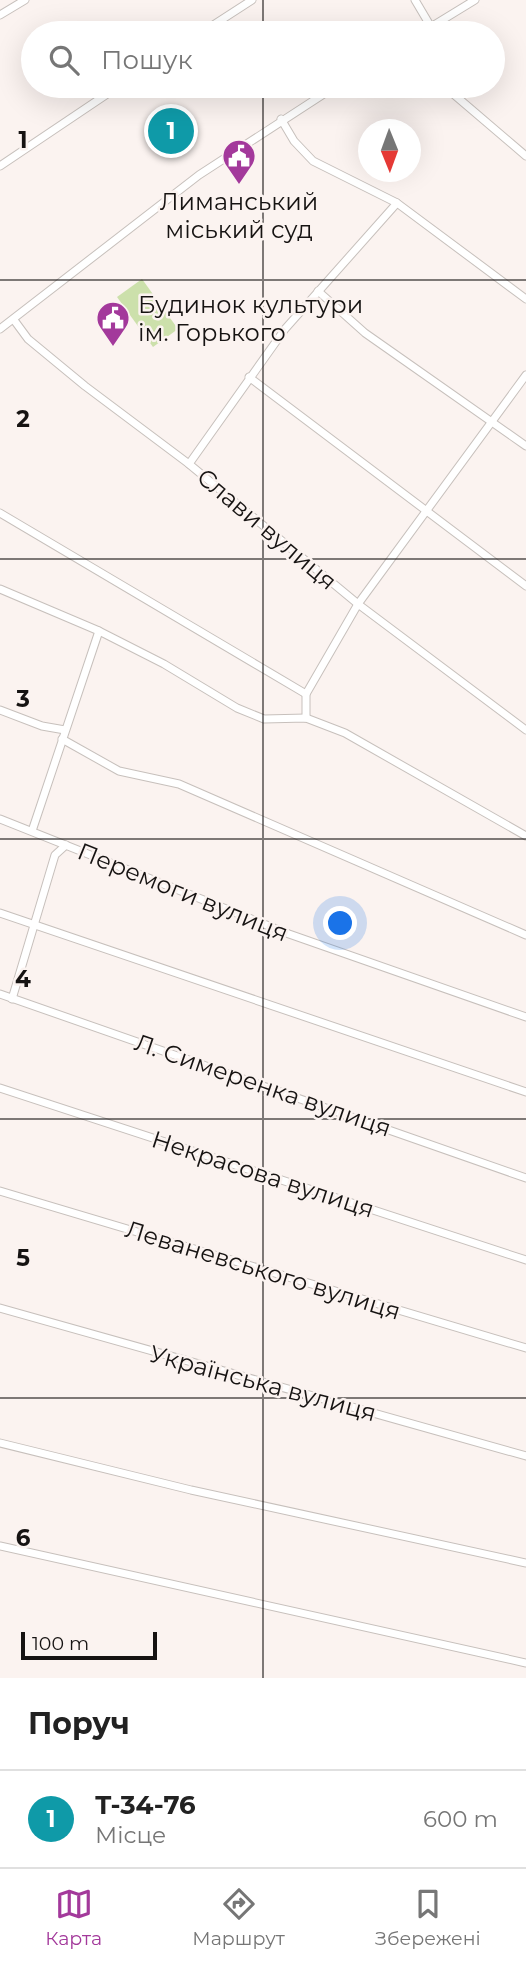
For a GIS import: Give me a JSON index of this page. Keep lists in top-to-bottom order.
{
  "streets": {
    "street": [
      "Слави вулиця",
      "Перемоги вулиця",
      "Л. Симеренка вулиця",
      "Некрасова вулиця",
      "Леваневського вулиця",
      "Українська вулиця"
    ]
  },
  "places": {
    "public building": ["Лиманський міський суд", "Будинок культури ім. Горького"]
  },
  "scale_bar": "100 m",
  "north": "bottom",
  "page": {
    "search": "Пошук",
    "pins": "1",
    "scale": "100 m",
    "heading": "Поруч",
    "list": [
      {
        "mark": "1",
        "name": "Т-34-76",
        "note": "Місце",
        "value": "600 m"
      }
    ],
    "nav": ["Карта", "Маршрут", "Збережені"]
  },
  "grid": {
    "rows": [
      "1",
      "2",
      "3",
      "4",
      "5",
      "6"
    ]
  }
}
